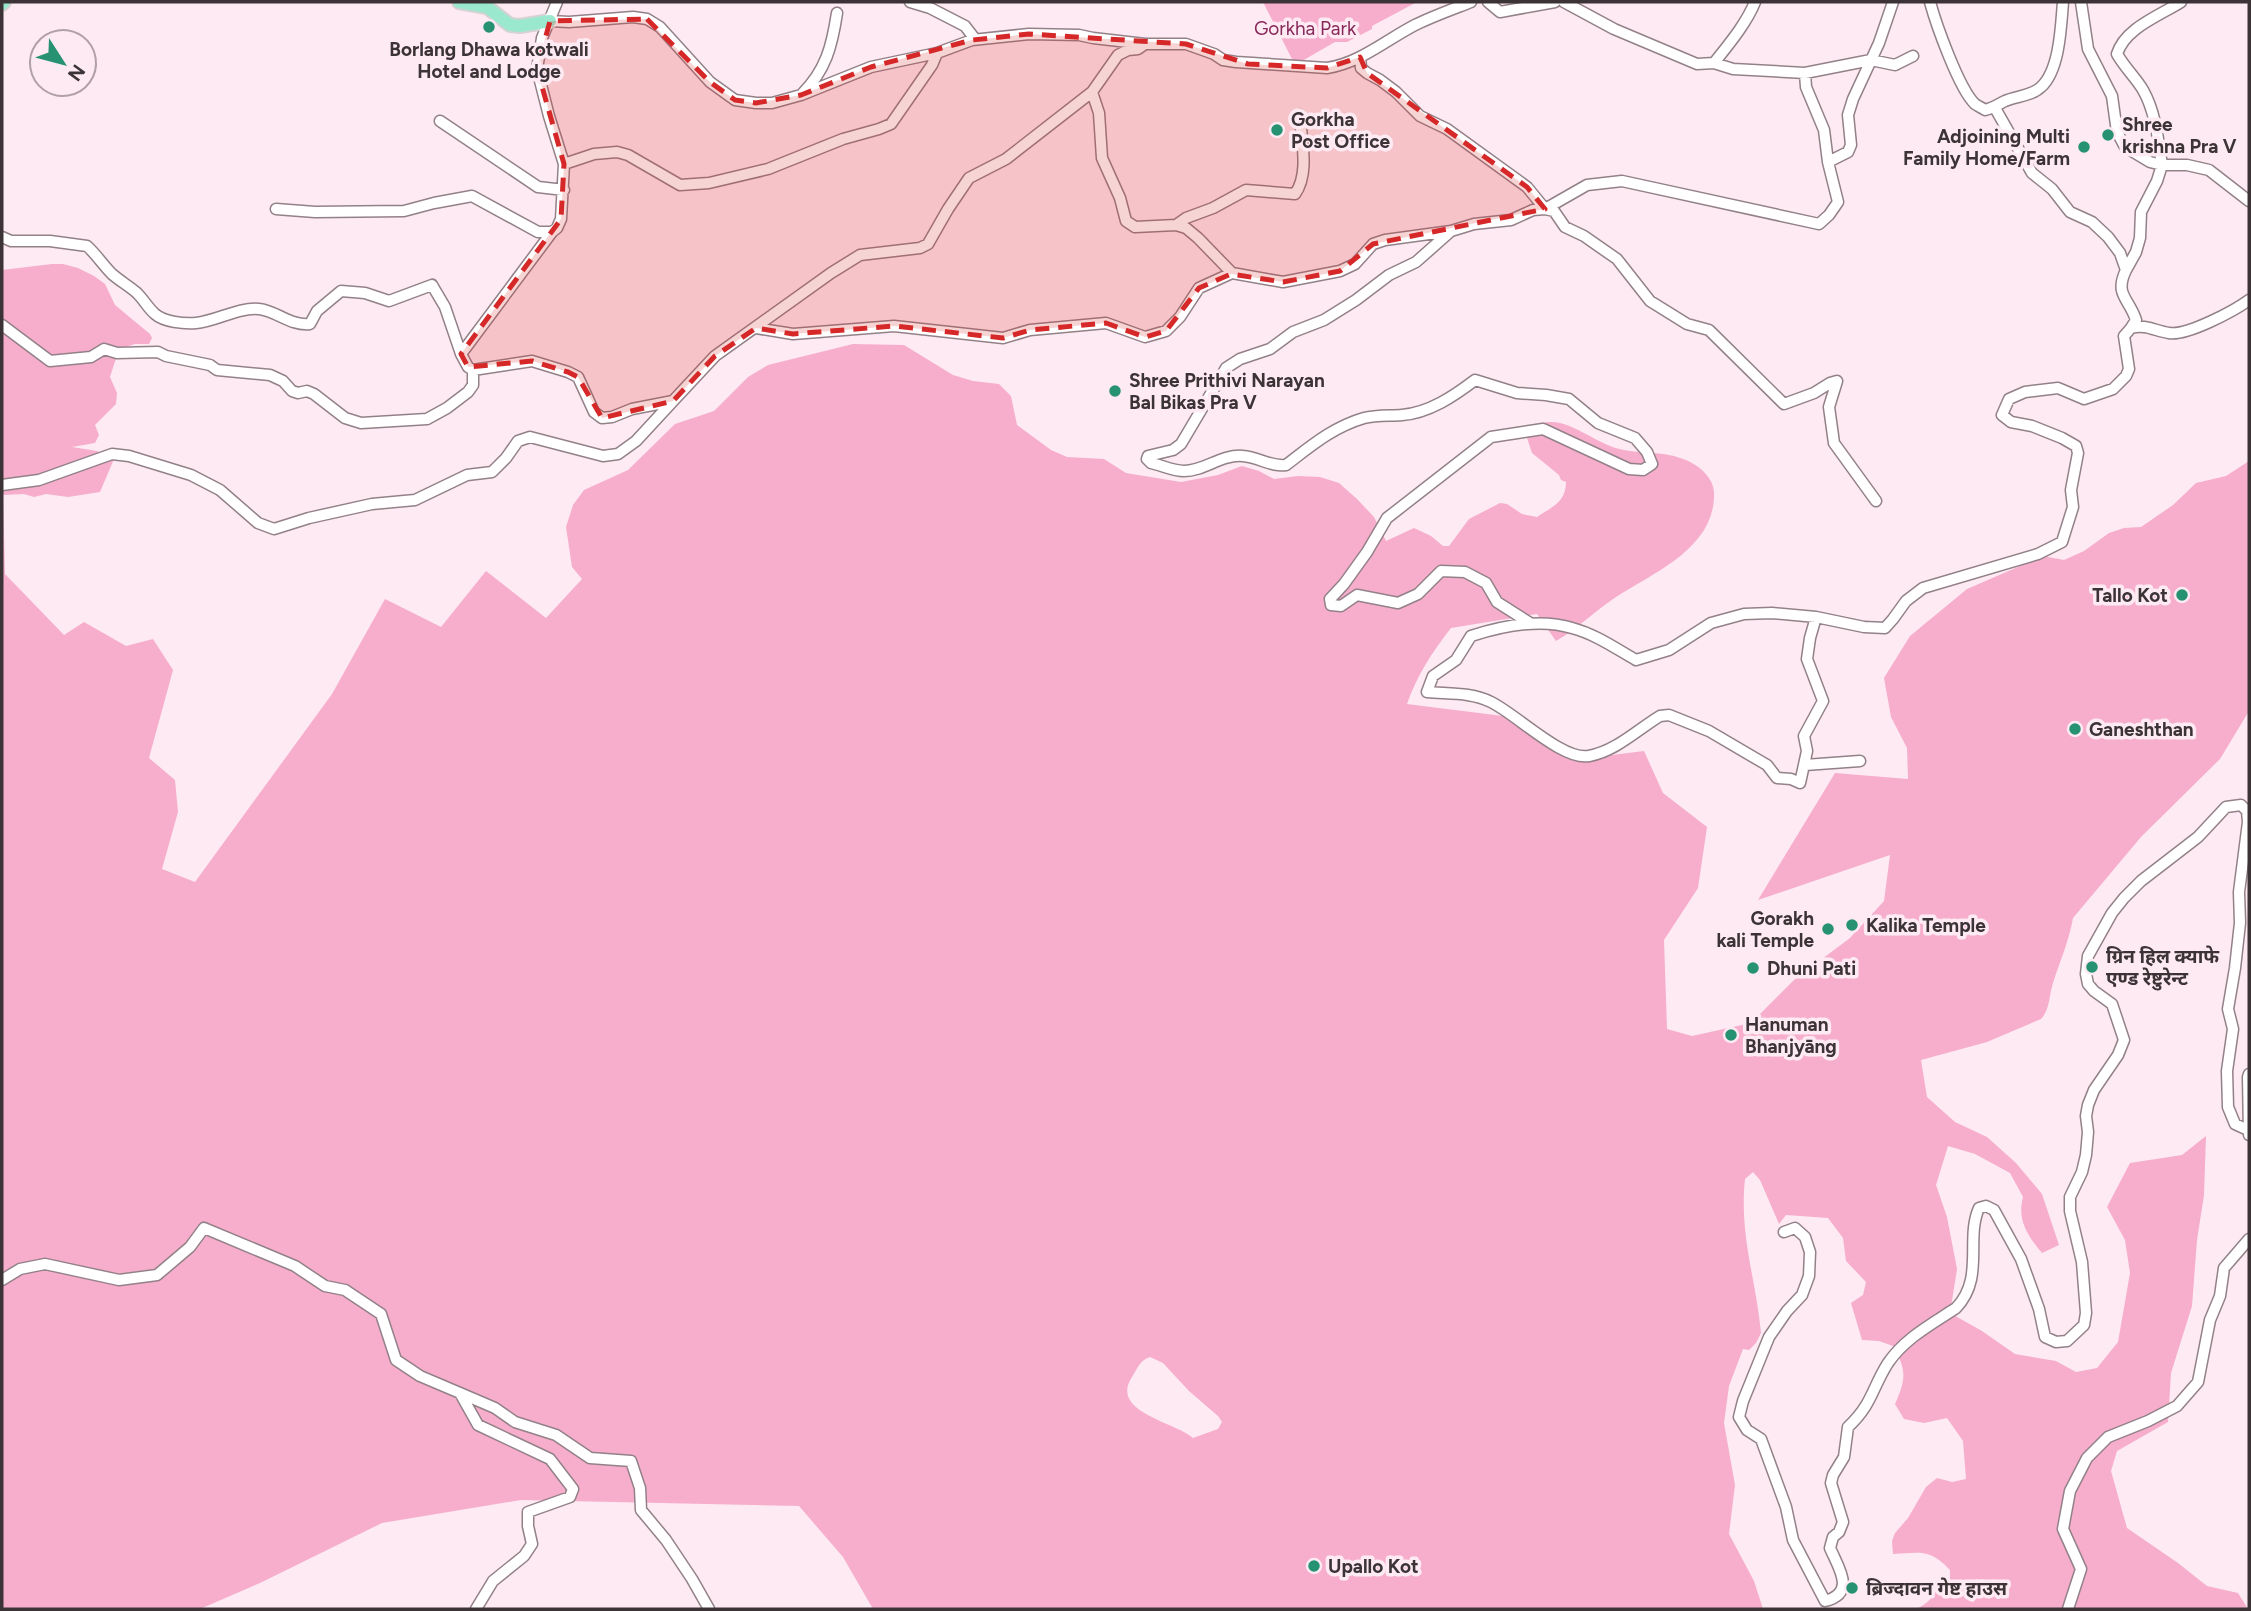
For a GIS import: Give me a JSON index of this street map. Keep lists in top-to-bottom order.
{
  "parks": ["Gorkha Park"],
  "places": [
    "Borlang Dhawa kotwali Hotel and Lodge",
    "Gorkha Post Office",
    "Shree krishna Pra V",
    "Adjoining Multi Family Home/Farm",
    "Shree Prithivi Narayan Bal Bikas Pra V",
    "Tallo Kot",
    "Ganeshthan",
    "Kalika Temple",
    "Gorakh kali Temple",
    "ग्रिन हिल क्याफे एण्ड रेष्टुरेन्ट",
    "Dhuni Pati",
    "Hanuman Bhanjyāng",
    "Upallo Kot",
    "ब्रिज्दावन गेष्ट हाउस"
  ],
  "north": "bottom right"
}
